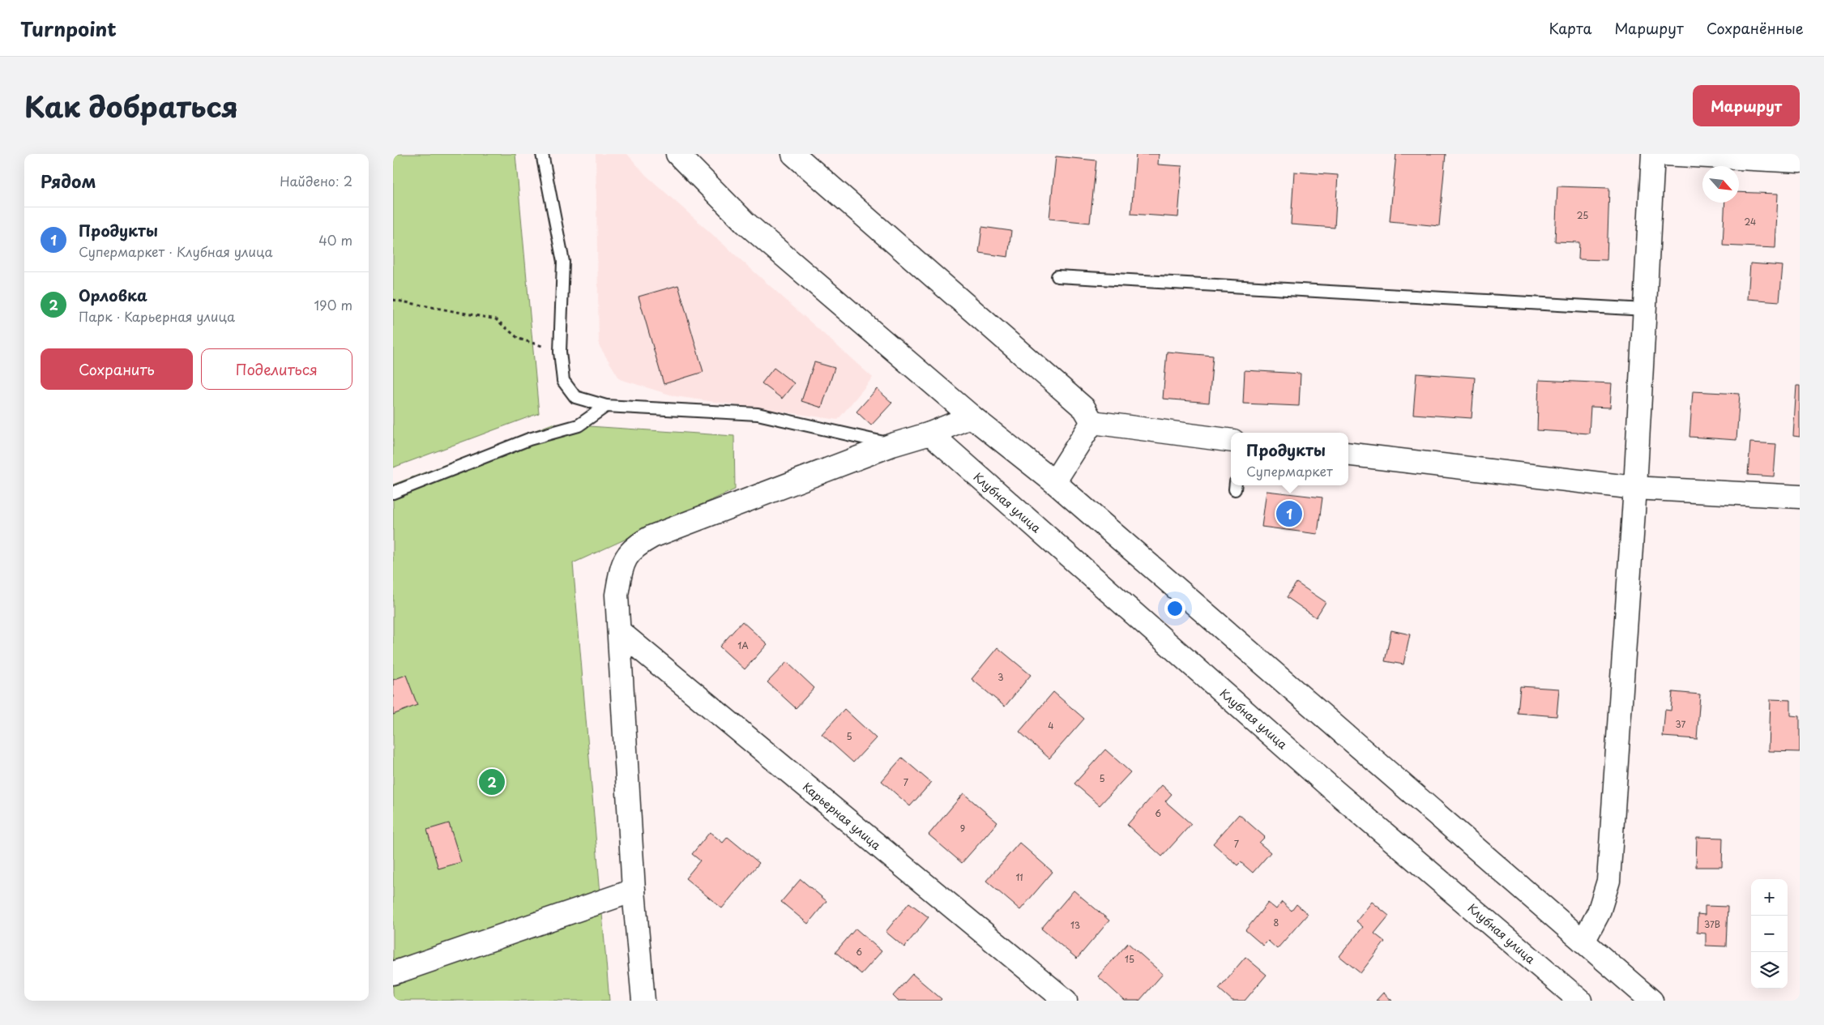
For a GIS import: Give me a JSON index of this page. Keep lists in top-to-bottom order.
{
  "streets": {
    "street": ["Клубная улица", "Карьерная улица"]
  },
  "house_numbers": [
    "25",
    "24",
    "1А",
    "3",
    "37",
    "4",
    "5",
    "5",
    "7",
    "6",
    "9",
    "7",
    "11",
    "8",
    "37В",
    "13",
    "6",
    "15"
  ],
  "north": "bottom right",
  "page": {
    "header": "Turnpoint",
    "nav": ["Карта", "Маршрут", "Сохранённые"],
    "title": "Как добраться",
    "buttons": [
      "Маршрут",
      ["Сохранить", "Поделиться"]
    ],
    "heading": ["Рядом", "Найдено: 2"],
    "list": [
      {
        "mark": "1",
        "name": "Продукты",
        "note": "Супермаркет · Клубная улица",
        "value": "40 m"
      },
      {
        "mark": "2",
        "name": "Орловка",
        "note": "Парк · Карьерная улица",
        "value": "190 m"
      }
    ],
    "popup": ["Продукты", "Супермаркет"],
    "pins": ["1", "2"],
    "map_buttons": ["+", "−"]
  }
}
